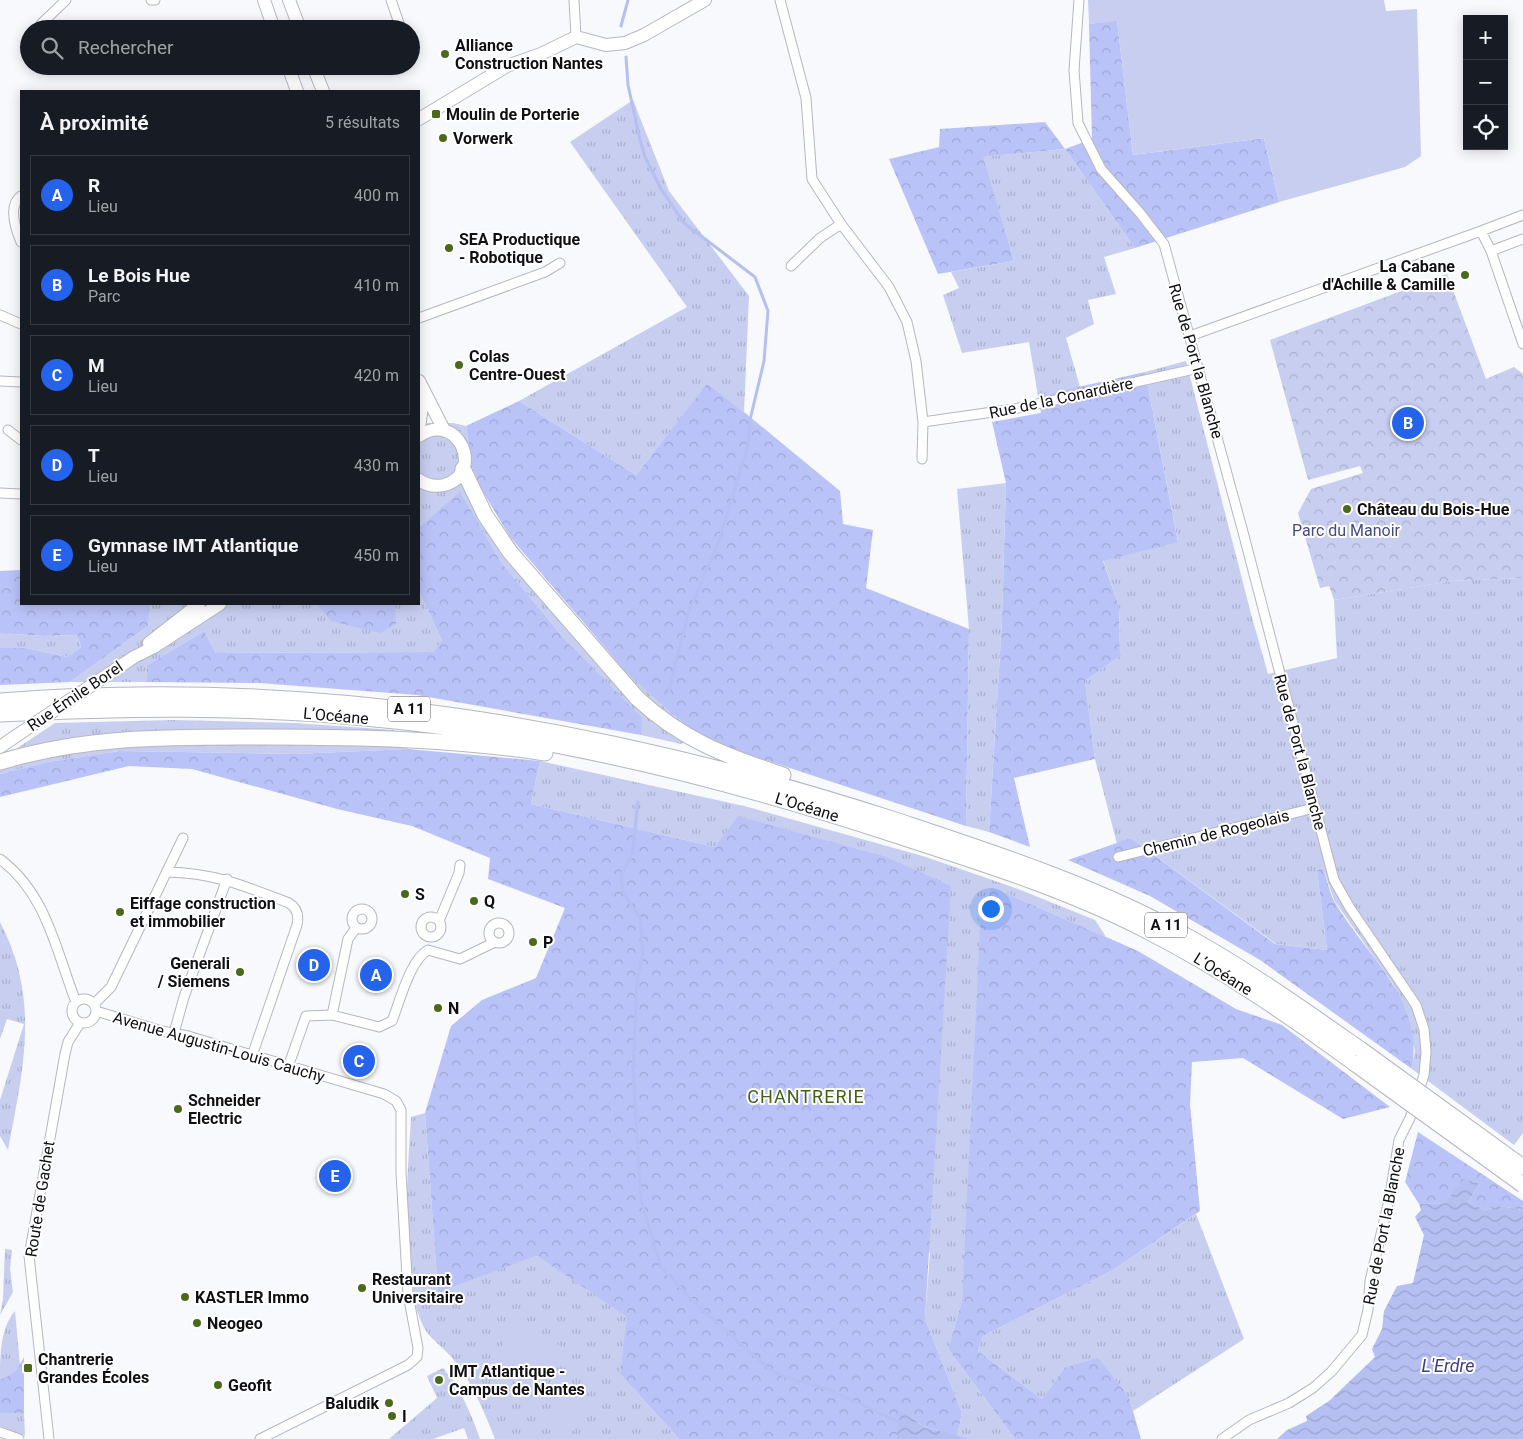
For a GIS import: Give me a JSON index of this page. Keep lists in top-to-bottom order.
{
  "streets": {
    "highway": ["A 11", "L’Océane"],
    "street": [
      "Rue de Port la Blanche",
      "Rue de la Conardière",
      "Rue Émile Borel",
      "Chemin de Rogeolais",
      "Avenue Augustin-Louis Cauchy",
      "Route de Gachet"
    ]
  },
  "crossings": [
    ["Rue de Port la Blanche", "Rue de la Conardière"],
    ["Rue de Port la Blanche", "Chemin de Rogeolais"],
    ["Avenue Augustin-Louis Cauchy", "Route de Gachet"]
  ],
  "districts": ["CHANTRERIE"],
  "water": ["L'Erdre"],
  "parks": ["Parc du Manoir"],
  "places": {
    "other": [
      "Alliance Construction Nantes",
      "Vorwerk",
      "SEA Productique - Robotique",
      "La Cabane d'Achille & Camille",
      "Colas Centre-Ouest",
      "Château du Bois-Hue",
      "S",
      "Q",
      "Eiffage construction et immobilier",
      "P",
      "Generali / Siemens",
      "N",
      "Schneider Electric",
      "Restaurant Universitaire",
      "KASTLER Immo",
      "Neogeo",
      "IMT Atlantique - Campus de Nantes",
      "Geofit",
      "Baludik",
      "I"
    ],
    "transit": ["Moulin de Porterie", "Chantrerie Grandes Écoles"]
  },
  "page": {
    "map_buttons": ["+", "−"],
    "search": "Rechercher",
    "heading": ["À proximité", "5 résultats"],
    "list": [
      {
        "mark": "A",
        "name": "R",
        "note": "Lieu",
        "value": "400 m"
      },
      {
        "mark": "B",
        "name": "Le Bois Hue",
        "note": "Parc",
        "value": "410 m"
      },
      {
        "mark": "C",
        "name": "M",
        "note": "Lieu",
        "value": "420 m"
      },
      {
        "mark": "D",
        "name": "T",
        "note": "Lieu",
        "value": "430 m"
      },
      {
        "mark": "E",
        "name": "Gymnase IMT Atlantique",
        "note": "Lieu",
        "value": "450 m"
      }
    ],
    "pins": [
      "B",
      "D",
      "A",
      "C",
      "E"
    ]
  }
}
